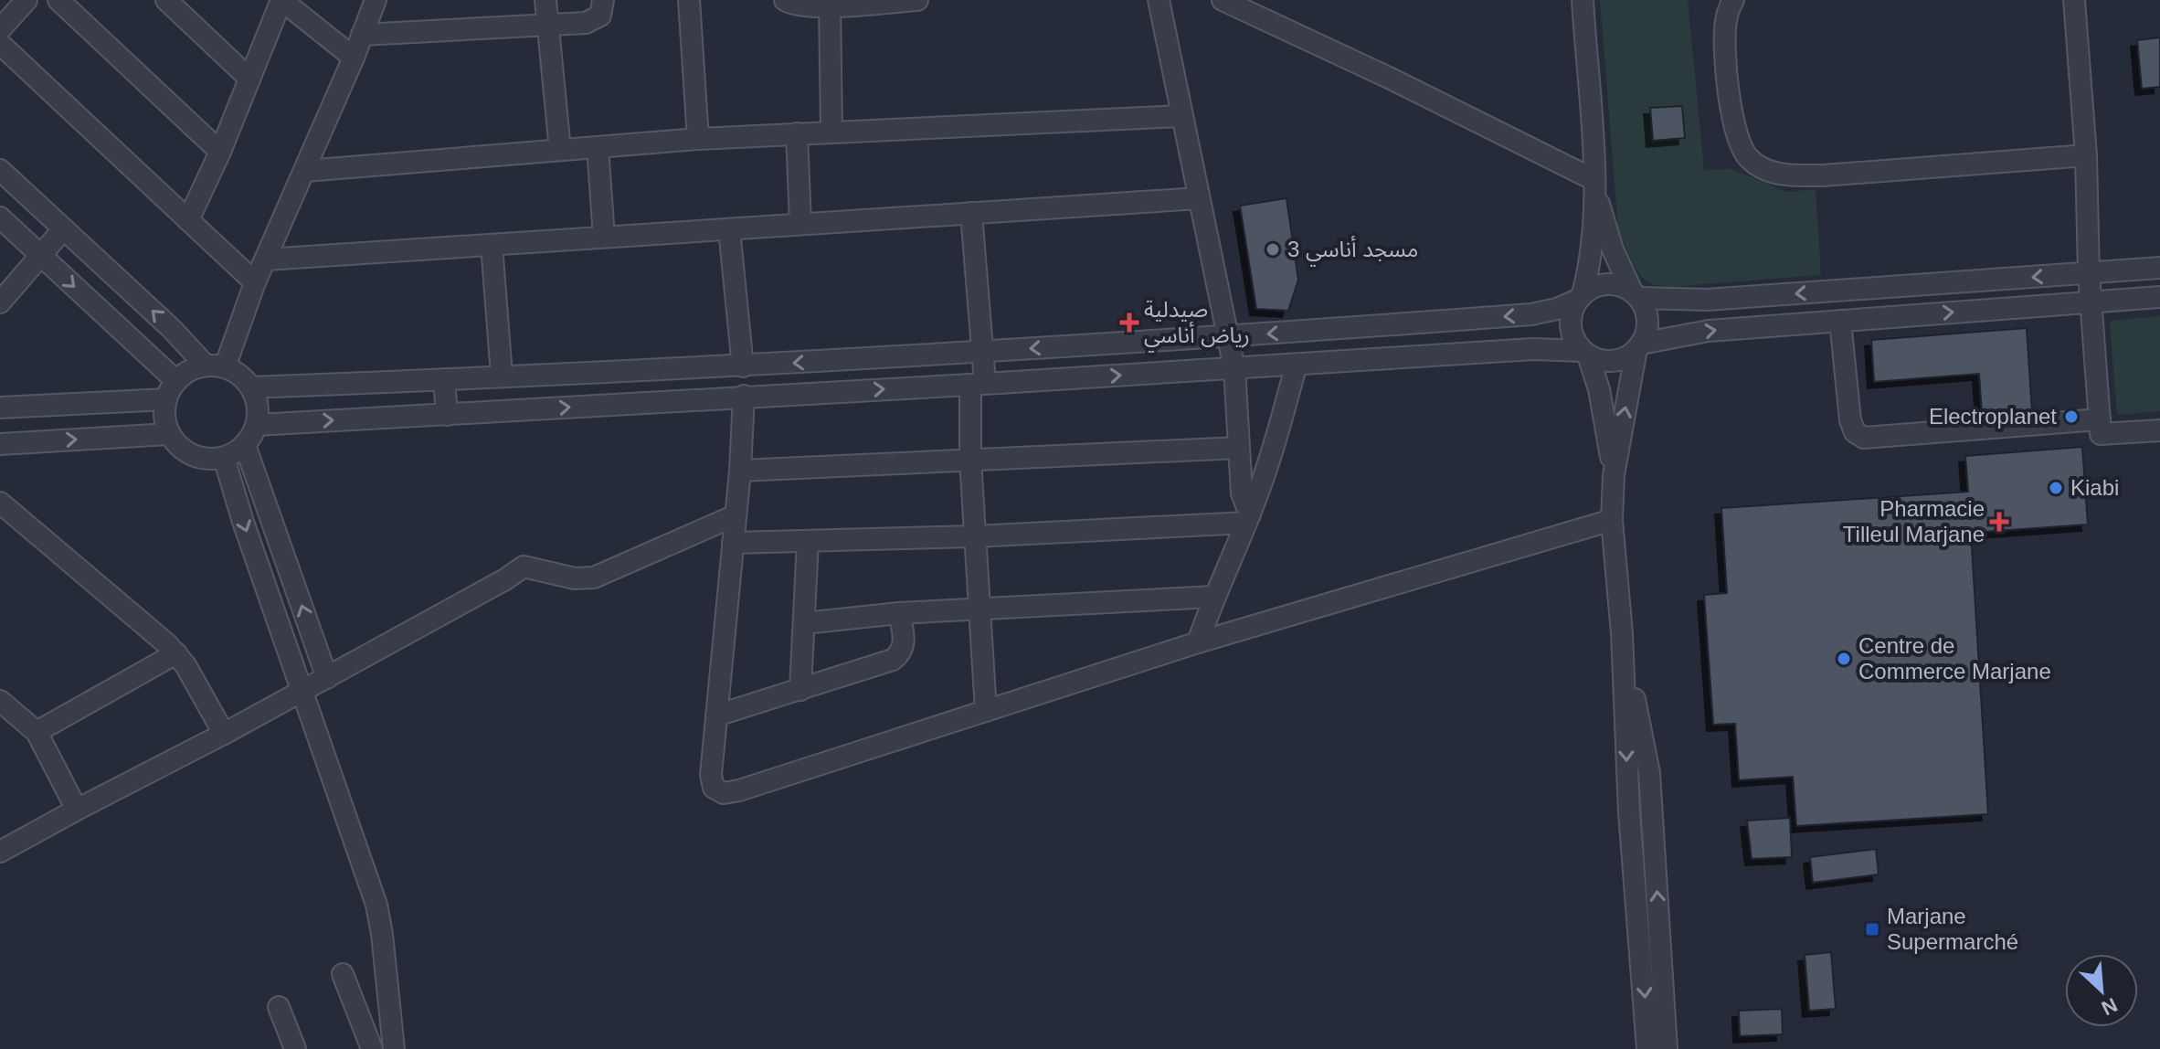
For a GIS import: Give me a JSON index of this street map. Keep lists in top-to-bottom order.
{
  "places": {
    "other": [
      "مسجد أناسي 3",
      "Electroplanet",
      "Kiabi",
      "Centre de Commerce Marjane"
    ],
    "health": ["صيدلية رياض أناسي", "Pharmacie Tilleul Marjane"],
    "transit": ["Marjane Supermarché"]
  },
  "north": "bottom right"
}
